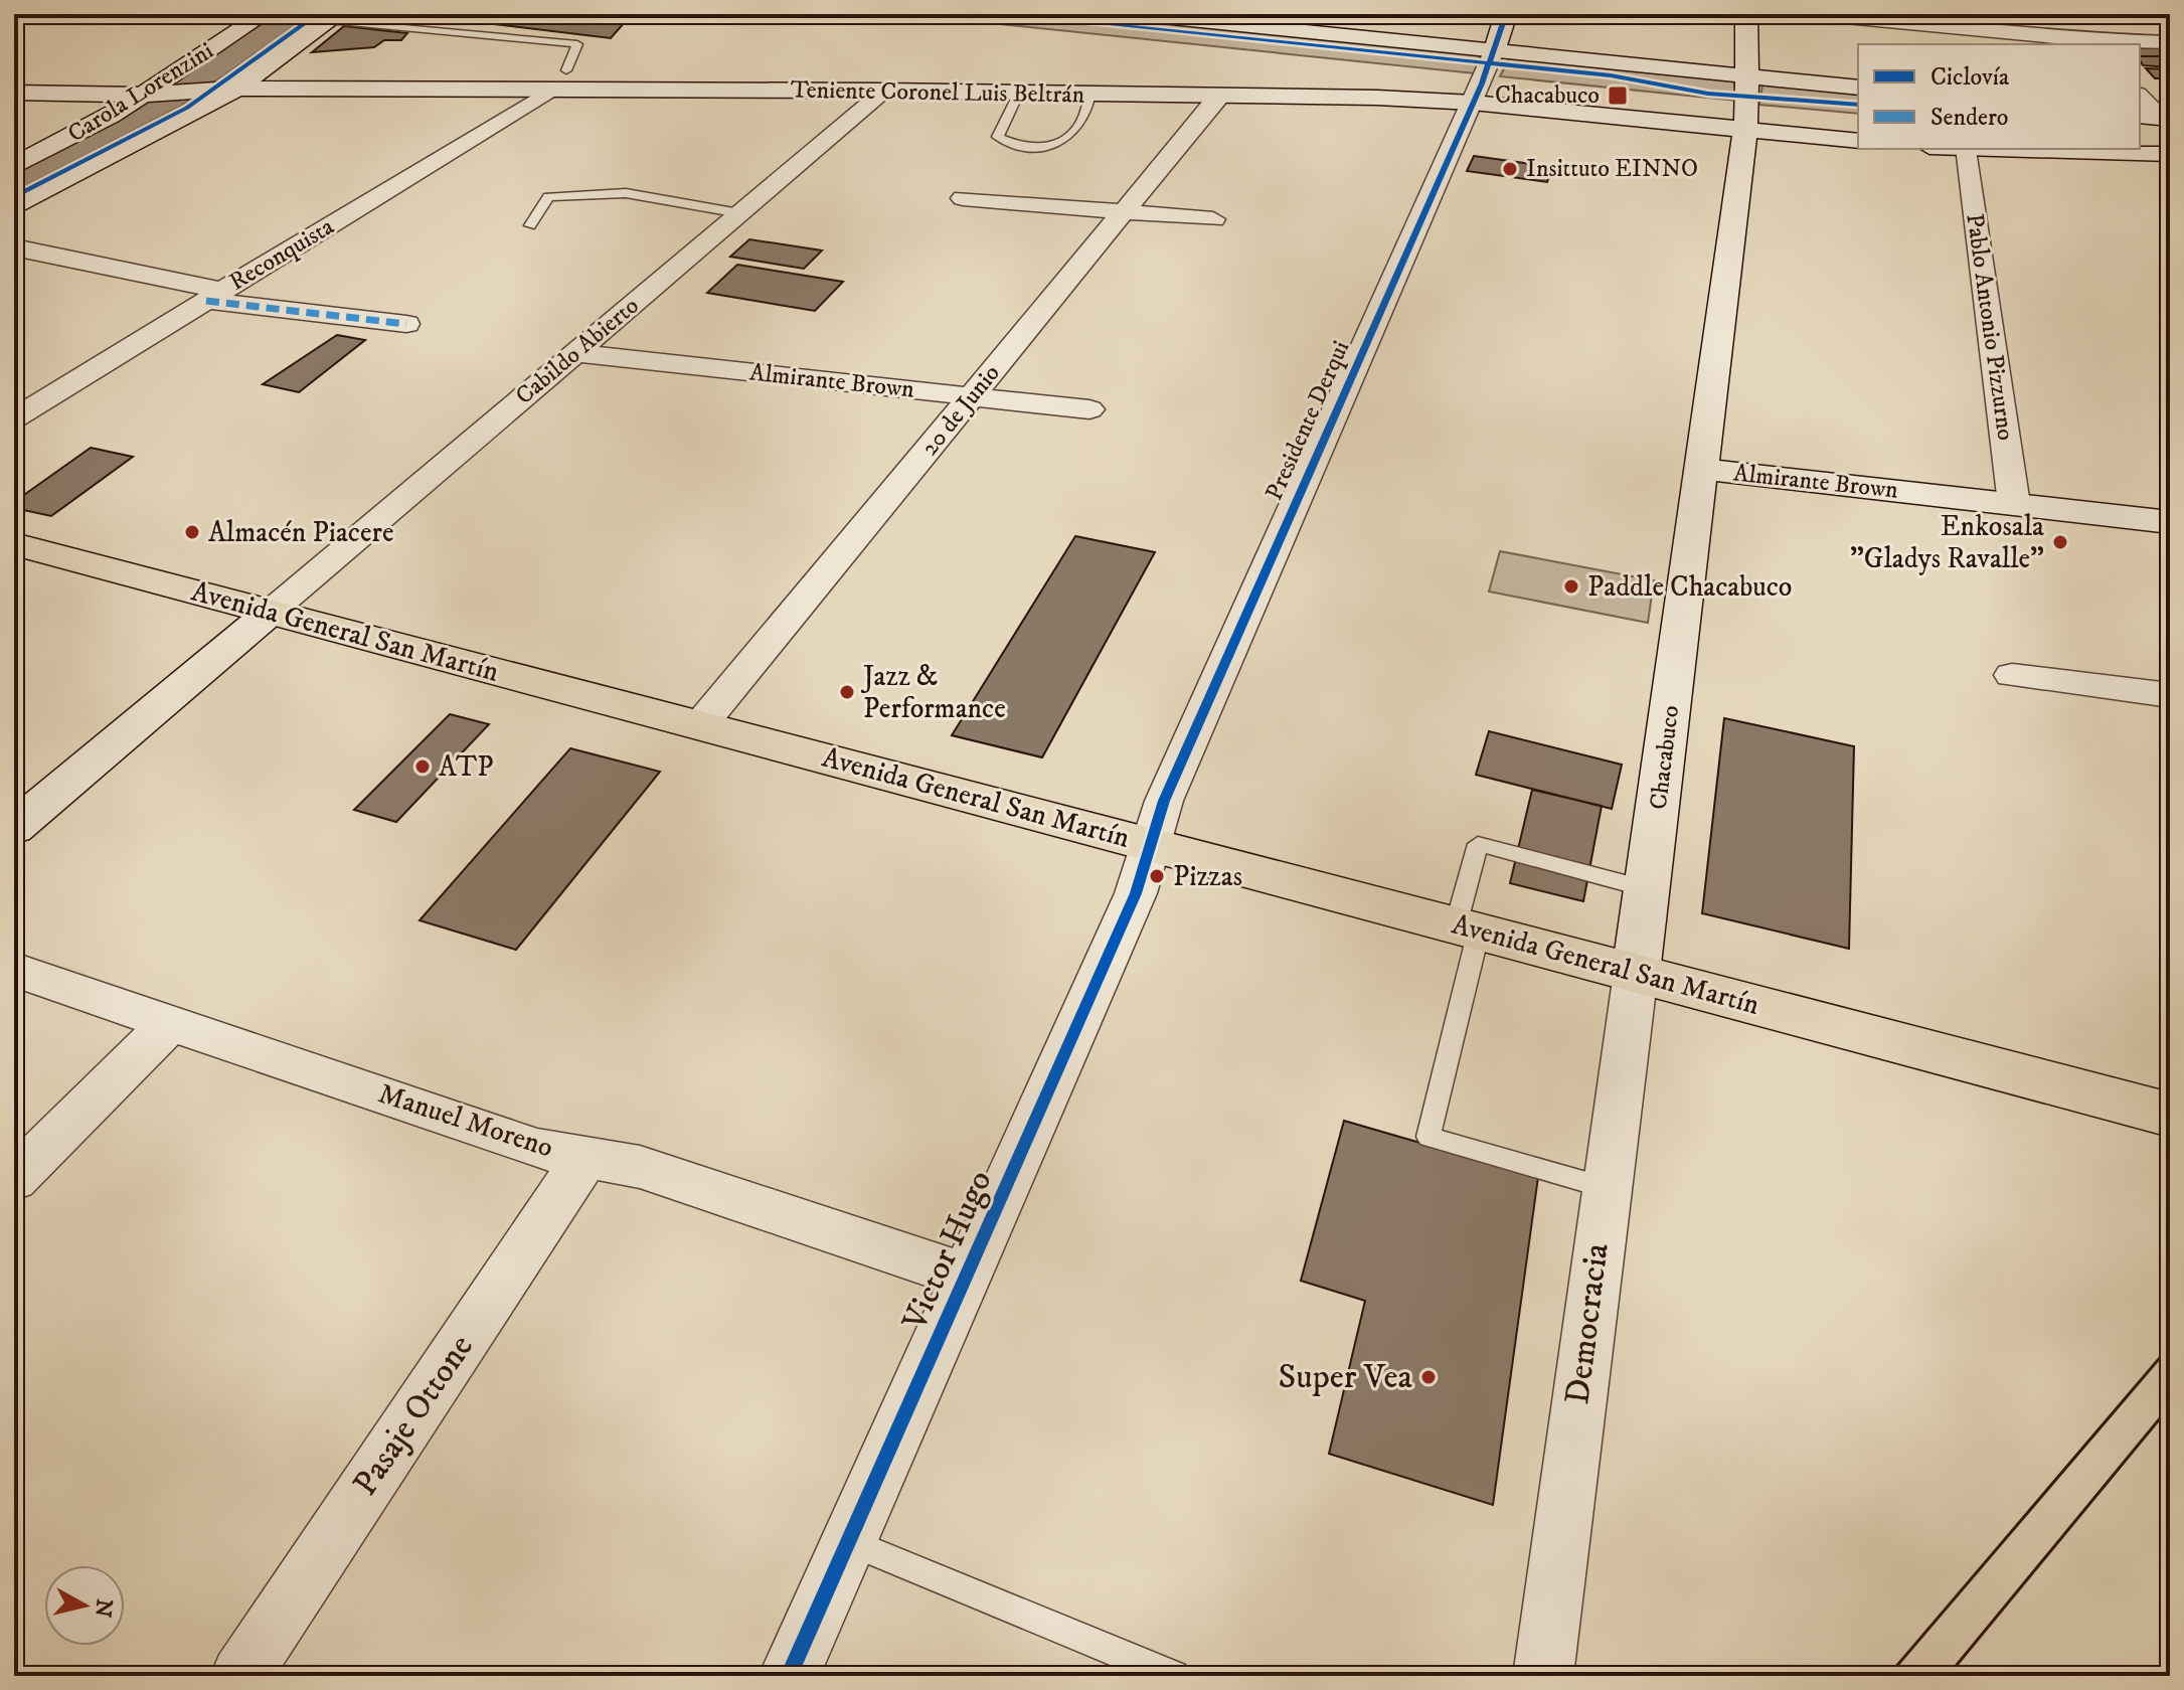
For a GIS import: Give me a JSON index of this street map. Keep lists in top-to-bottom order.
{
  "streets": {
    "main road": ["Avenida General San Martín"],
    "street": [
      "Carola Lorenzini",
      "Teniente Coronel Luis Beltrán",
      "Reconquista",
      "Pablo Antonio Pizzurno",
      "Cabildo Abierto",
      "Almirante Brown",
      "20 de Junio",
      "Presidente Derqui",
      "Chacabuco",
      "Manuel Moreno",
      "Victor Hugo",
      "Democracia",
      "Pasaje Ottone"
    ]
  },
  "crossings": [
    ["Carola Lorenzini", "Teniente Coronel Luis Beltrán"],
    ["Teniente Coronel Luis Beltrán", "Reconquista"],
    ["Teniente Coronel Luis Beltrán", "Cabildo Abierto"],
    ["Teniente Coronel Luis Beltrán", "20 de Junio"],
    ["Teniente Coronel Luis Beltrán", "Presidente Derqui"],
    ["Teniente Coronel Luis Beltrán", "Chacabuco"],
    ["Pablo Antonio Pizzurno", "Almirante Brown"],
    ["Cabildo Abierto", "Almirante Brown"],
    ["Cabildo Abierto", "Avenida General San Martín"],
    ["Almirante Brown", "20 de Junio"],
    ["Almirante Brown", "Chacabuco"],
    ["20 de Junio", "Avenida General San Martín"],
    ["Presidente Derqui", "Avenida General San Martín"],
    ["Presidente Derqui", "Victor Hugo"],
    ["Avenida General San Martín", "Chacabuco"],
    ["Avenida General San Martín", "Victor Hugo"],
    ["Avenida General San Martín", "Democracia"],
    ["Chacabuco", "Democracia"],
    ["Manuel Moreno", "Victor Hugo"],
    ["Manuel Moreno", "Pasaje Ottone"]
  ],
  "places": {
    "transit": ["Chacabuco"],
    "other": [
      "Insittuto EINNO",
      "Almacén Piacere",
      "Enkosala \"Gladys Ravalle\"",
      "Paddle Chacabuco",
      "Jazz & Performance",
      "ATP",
      "Pizzas",
      "Super Vea"
    ]
  },
  "legend": ["Ciclovía", "Sendero"],
  "north": "right"
}
